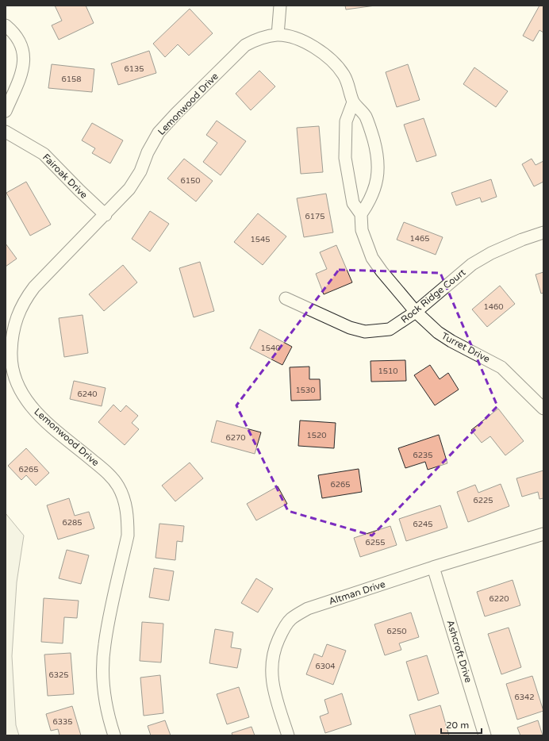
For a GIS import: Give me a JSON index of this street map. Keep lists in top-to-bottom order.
{
  "streets": {
    "street": [
      "Lemonwood Drive",
      "Fairoak Drive",
      "Rock Ridge Court",
      "Turret Drive",
      "Altman Drive",
      "Ashcroft Drive"
    ]
  },
  "crossings": [
    ["Lemonwood Drive", "Fairoak Drive"],
    ["Rock Ridge Court", "Turret Drive"],
    ["Altman Drive", "Ashcroft Drive"]
  ],
  "house_numbers": [
    "6135",
    "6158",
    "6150",
    "6175",
    "1465",
    "1545",
    "1460",
    "1540",
    "1510",
    "1530",
    "6240",
    "1520",
    "6270",
    "6235",
    "6265",
    "6265",
    "6225",
    "6285",
    "6245",
    "6255",
    "6220",
    "6250",
    "6304",
    "6325",
    "6342",
    "6335"
  ],
  "scale_bar": "20 m"
}
